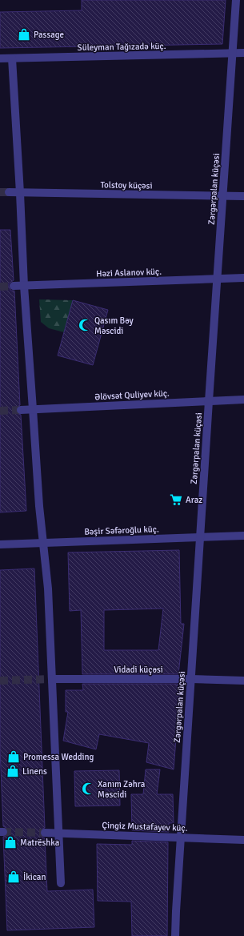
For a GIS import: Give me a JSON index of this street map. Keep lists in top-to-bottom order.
{
  "streets": {
    "street": [
      "Süleyman Tağızadə küç.",
      "Tolstoy küçəsi",
      "Zərgərpalan küçəsi",
      "Həzi Aslanov küç.",
      "Əlövsət Quliyev küç.",
      "Bəşir Səfəroğlu küç.",
      "Vidadi küçəsi",
      "Çingiz Mustafayev küç."
    ]
  },
  "crossings": [
    ["Süleyman Tağızadə küç.", "Zərgərpalan küçəsi"],
    ["Tolstoy küçəsi", "Zərgərpalan küçəsi"],
    ["Zərgərpalan küçəsi", "Həzi Aslanov küç."],
    ["Zərgərpalan küçəsi", "Əlövsət Quliyev küç."],
    ["Zərgərpalan küçəsi", "Bəşir Səfəroğlu küç."],
    ["Zərgərpalan küçəsi", "Vidadi küçəsi"],
    ["Zərgərpalan küçəsi", "Çingiz Mustafayev küç."]
  ],
  "places": {
    "shop": [
      "Passage",
      "Promessa Wedding",
      "Linens",
      "Matrëshka",
      "İkican"
    ],
    "mosque": ["Qasım Bəy Məscidi", "Xanım Zəhra Məscidi"],
    "supermarket": ["Araz"]
  }
}
